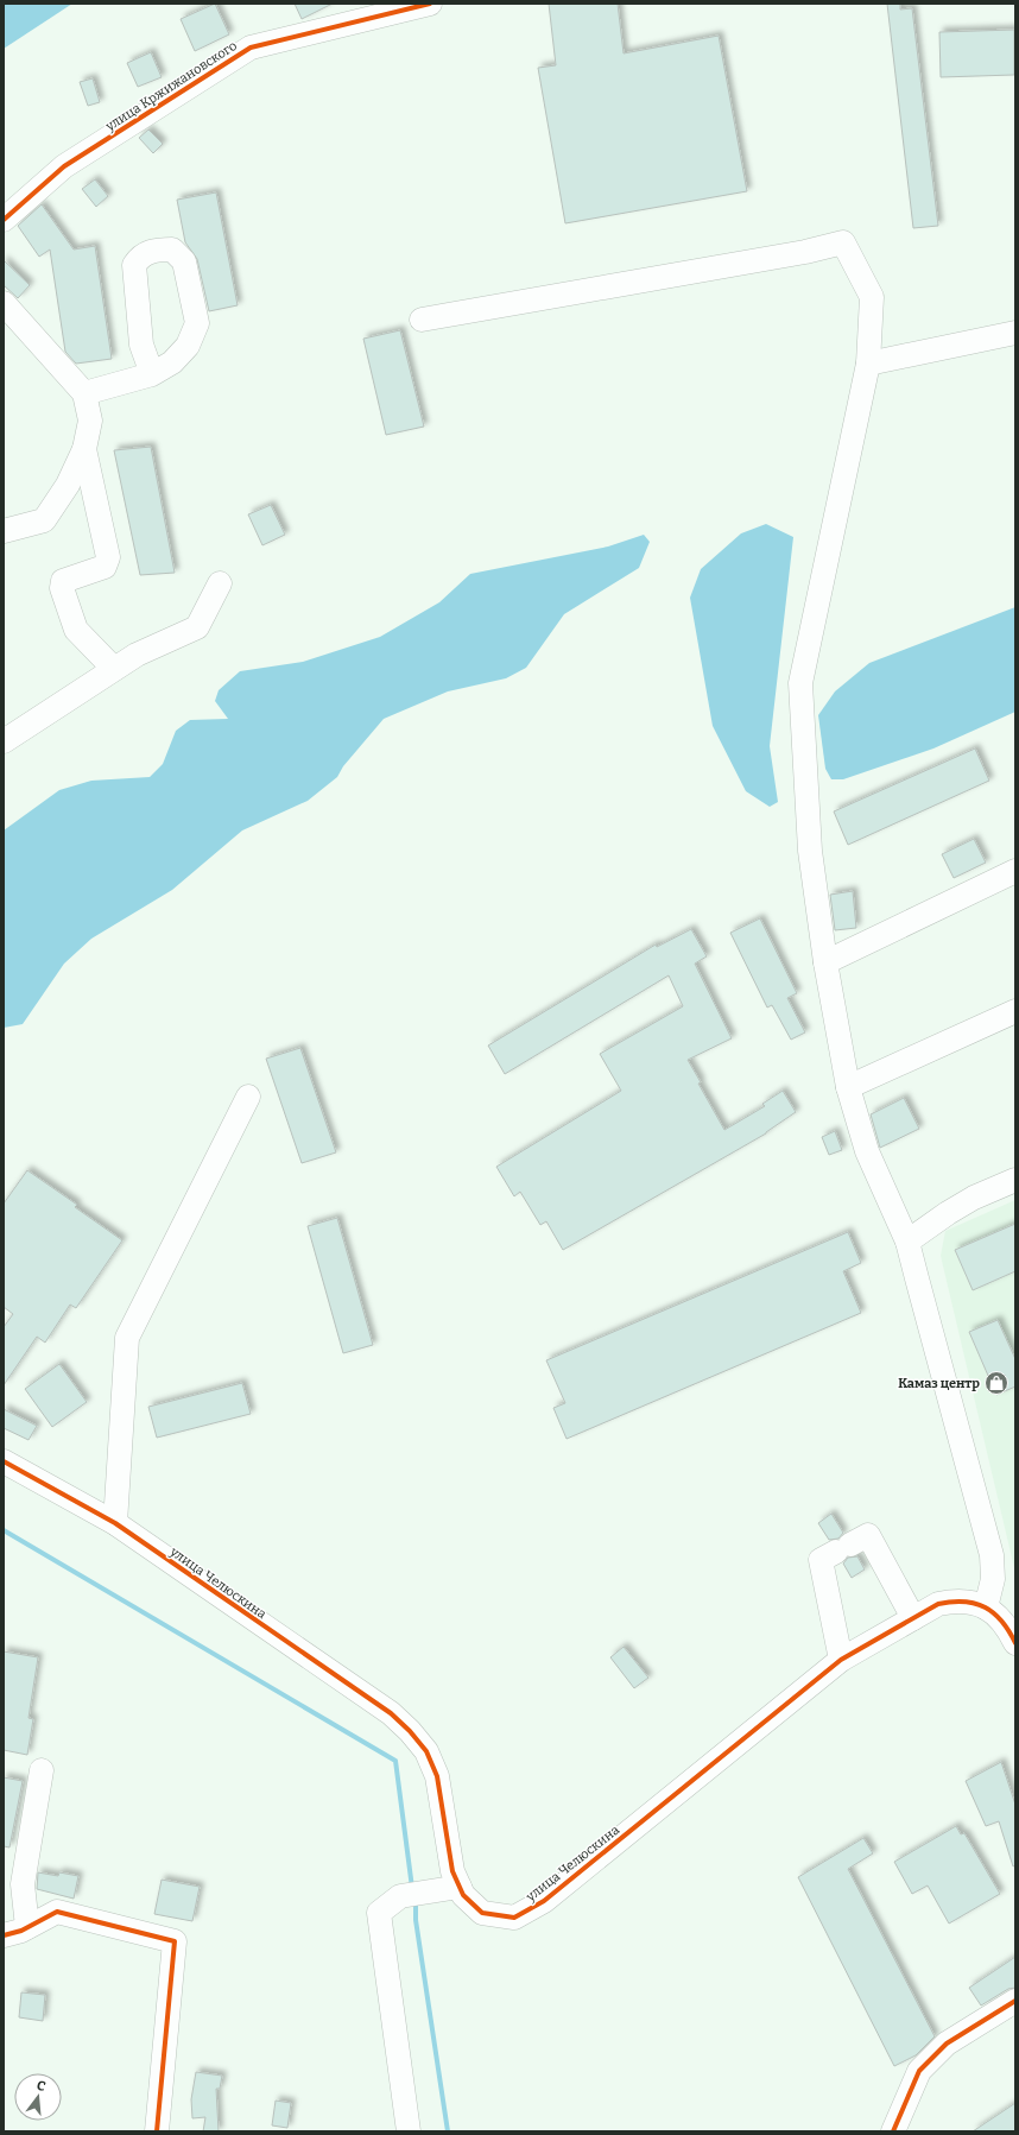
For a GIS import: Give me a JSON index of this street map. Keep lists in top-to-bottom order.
{
  "streets": {
    "street": ["улица Кржижановского", "улица Челюскина"]
  },
  "places": {
    "shop": ["Камаз центр"]
  },
  "north": "top"
}
